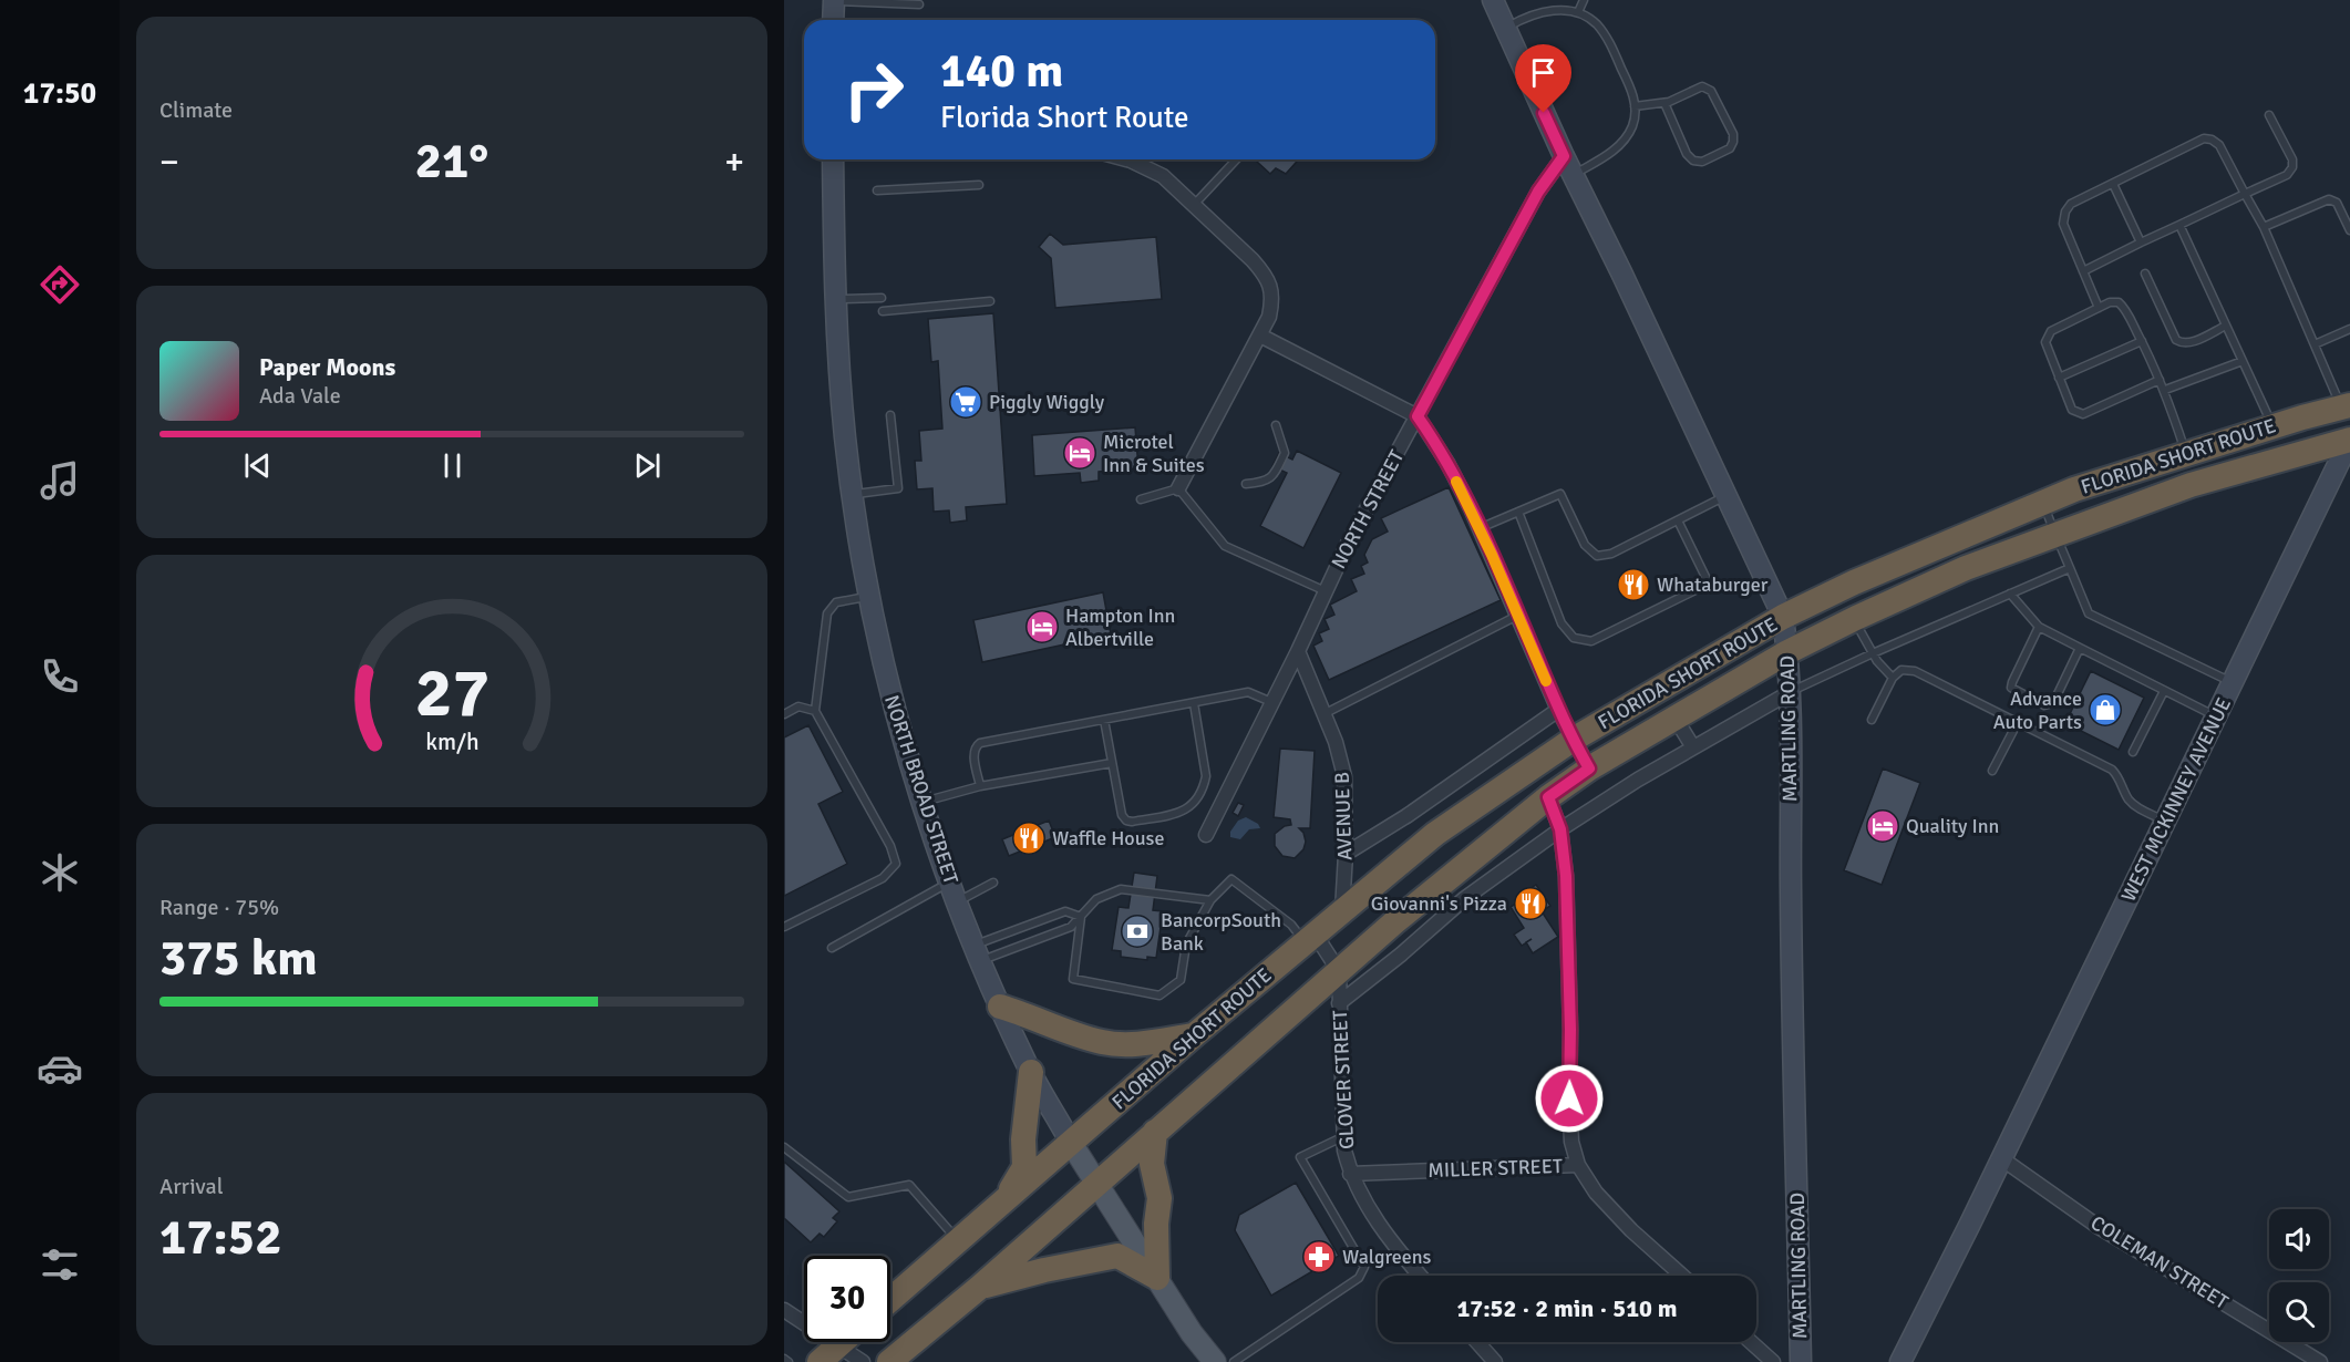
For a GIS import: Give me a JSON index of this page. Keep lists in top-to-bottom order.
{
  "streets": {
    "highway": ["FLORIDA SHORT ROUTE"],
    "main road": ["NORTH BROAD STREET"],
    "street": [
      "NORTH STREET",
      "MARTLING ROAD",
      "WEST MCKINNEY AVENUE",
      "AVENUE B",
      "GLOVER STREET",
      "MILLER STREET",
      "COLEMAN STREET"
    ]
  },
  "crossings": [
    ["FLORIDA SHORT ROUTE", "MARTLING ROAD"],
    ["FLORIDA SHORT ROUTE", "NORTH BROAD STREET"],
    ["FLORIDA SHORT ROUTE", "WEST MCKINNEY AVENUE"],
    ["FLORIDA SHORT ROUTE", "AVENUE B"],
    ["FLORIDA SHORT ROUTE", "GLOVER STREET"],
    ["FLORIDA SHORT ROUTE", "MILLER STREET"],
    ["NORTH STREET", "MARTLING ROAD"],
    ["NORTH STREET", "AVENUE B"],
    ["WEST MCKINNEY AVENUE", "COLEMAN STREET"],
    ["GLOVER STREET", "MILLER STREET"]
  ],
  "places": {
    "supermarket": ["Piggly Wiggly"],
    "hotel": ["Microtel Inn & Suites", "Hampton Inn Albertville", "Quality Inn"],
    "restaurant": ["Whataburger", "Waffle House", "Giovanni's Pizza"],
    "shop": ["Advance Auto Parts"],
    "bank": ["BancorpSouth Bank"],
    "pharmacy": ["Walgreens"]
  },
  "page": {
    "tabs": "17:50",
    "tile": [
      "Climate",
      ["Range · 75%", "375 km"],
      ["Arrival", "17:52"]
    ],
    "turn": ["140 m", "Florida Short Route"],
    "heat": ["−", "21°", "+"],
    "song": ["Paper Moons", "Ada Vale"],
    "limit": "30",
    "trip": "17:52 · 2 min · 510 m",
    "gauge": ["27", "km/h"]
  }
}
